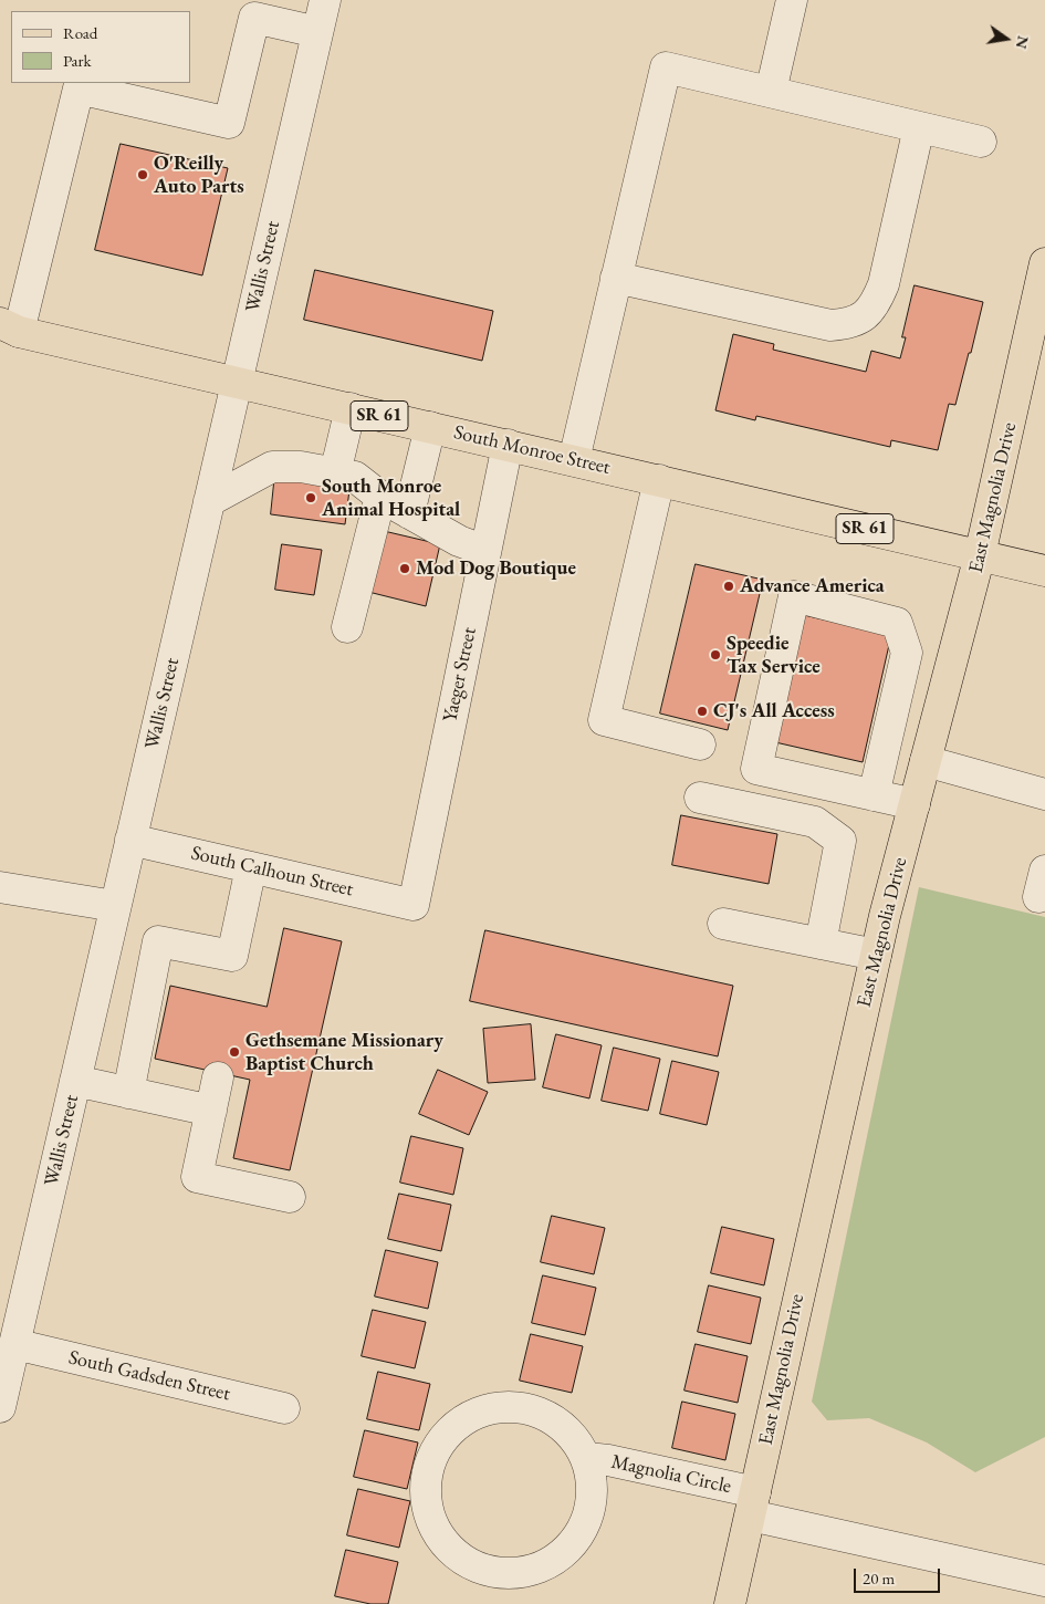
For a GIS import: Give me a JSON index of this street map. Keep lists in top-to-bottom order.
{
  "streets": {
    "main road": ["SR 61", "South Monroe Street", "East Magnolia Drive"],
    "street": [
      "Wallis Street",
      "Yaeger Street",
      "South Calhoun Street",
      "South Gadsden Street",
      "Magnolia Circle"
    ]
  },
  "crossings": [
    ["Wallis Street", "South Monroe Street"],
    ["Wallis Street", "South Calhoun Street"],
    ["Wallis Street", "South Gadsden Street"],
    ["South Monroe Street", "East Magnolia Drive"],
    ["South Monroe Street", "Yaeger Street"],
    ["East Magnolia Drive", "Magnolia Circle"],
    ["Yaeger Street", "South Calhoun Street"]
  ],
  "places": [
    "O'Reilly Auto Parts",
    "South Monroe Animal Hospital",
    "Mod Dog Boutique",
    "Advance America",
    "Speedie Tax Service",
    "CJ's All Access",
    "Gethsemane Missionary Baptist Church"
  ],
  "legend": ["Road", "Park"],
  "scale_bar": "20 m",
  "north": "right"
}
